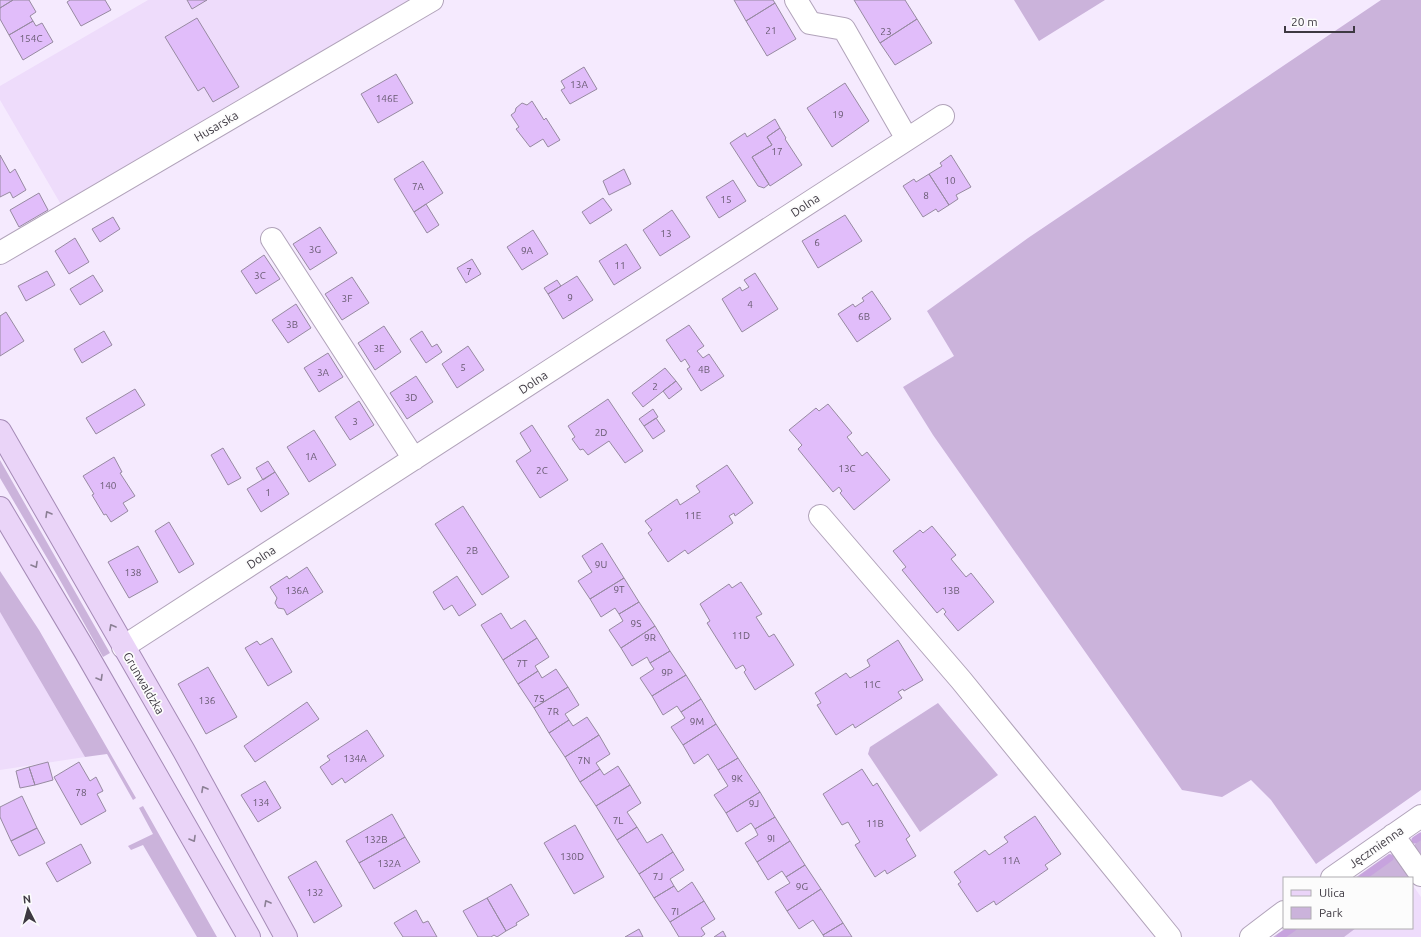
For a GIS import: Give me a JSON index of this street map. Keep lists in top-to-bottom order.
{
  "streets": {
    "main road": ["Grunwaldzka"],
    "street": ["Husarska", "Dolna", "Jęczmienna"]
  },
  "crossings": [
    ["Dolna", "Grunwaldzka"]
  ],
  "house_numbers": [
    "21",
    "23",
    "154C",
    "13A",
    "146E",
    "19",
    "17",
    "10",
    "7A",
    "8",
    "15",
    "13",
    "6",
    "3G",
    "9A",
    "11",
    "7",
    "3C",
    "9",
    "3F",
    "4",
    "6B",
    "3B",
    "3E",
    "5",
    "4B",
    "3A",
    "2",
    "3D",
    "3",
    "2D",
    "1A",
    "13C",
    "2C",
    "140",
    "1",
    "11E",
    "2B",
    "9U",
    "138",
    "9T",
    "136A",
    "13B",
    "9S",
    "11D",
    "9R",
    "7T",
    "9P",
    "11C",
    "7S",
    "136",
    "7R",
    "9M",
    "134A",
    "7N",
    "9K",
    "78",
    "134",
    "9J",
    "7L",
    "11B",
    "9I",
    "132B",
    "130D",
    "11A",
    "132A",
    "7J",
    "9G",
    "132",
    "7I"
  ],
  "legend": ["Ulica", "Park"],
  "scale_bar": "20 m",
  "north": "top"
}
